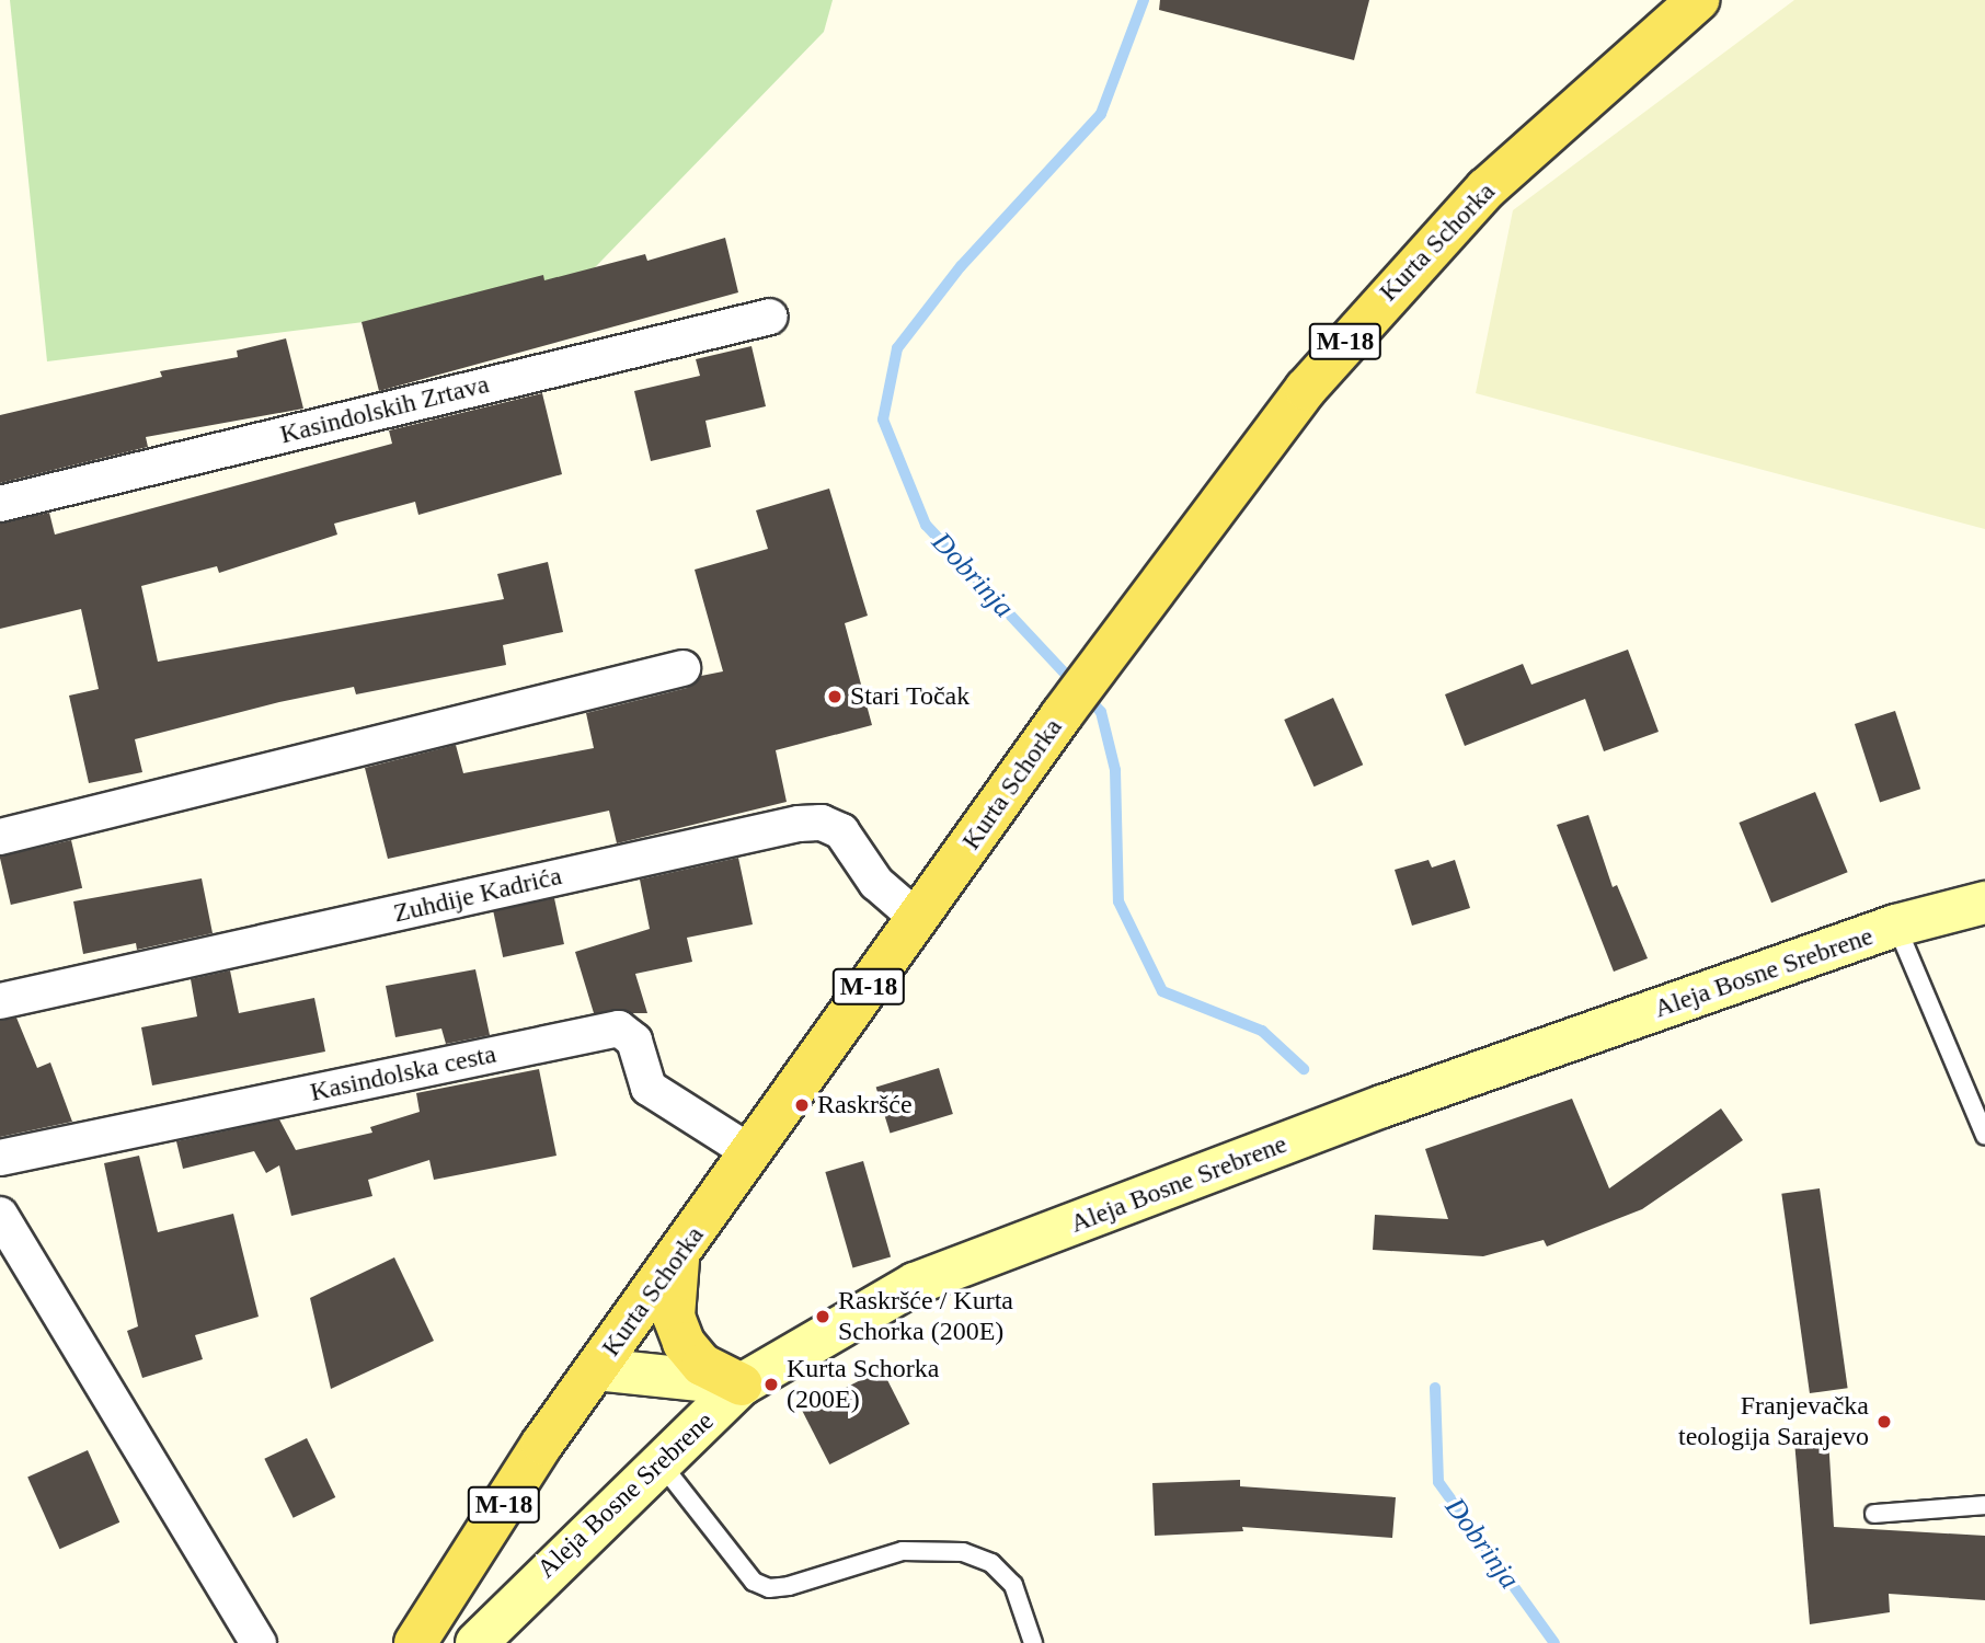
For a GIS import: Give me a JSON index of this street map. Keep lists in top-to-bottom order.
{
  "streets": {
    "main road": ["Kurta Schorka", "M-18"],
    "street": [
      "Kasindolskih Zrtava",
      "Zuhdije Kadrića",
      "Aleja Bosne Srebrene",
      "Kasindolska cesta"
    ]
  },
  "crossings": [
    ["Kurta Schorka", "Zuhdije Kadrića"],
    ["Kurta Schorka", "Kasindolska cesta"]
  ],
  "water": ["Dobrinja"],
  "places": [
    "Stari Točak",
    "Raskršće",
    "Raskršće / Kurta Schorka (200E)",
    "Kurta Schorka (200E)",
    "Franjevačka teologija Sarajevo"
  ]
}
